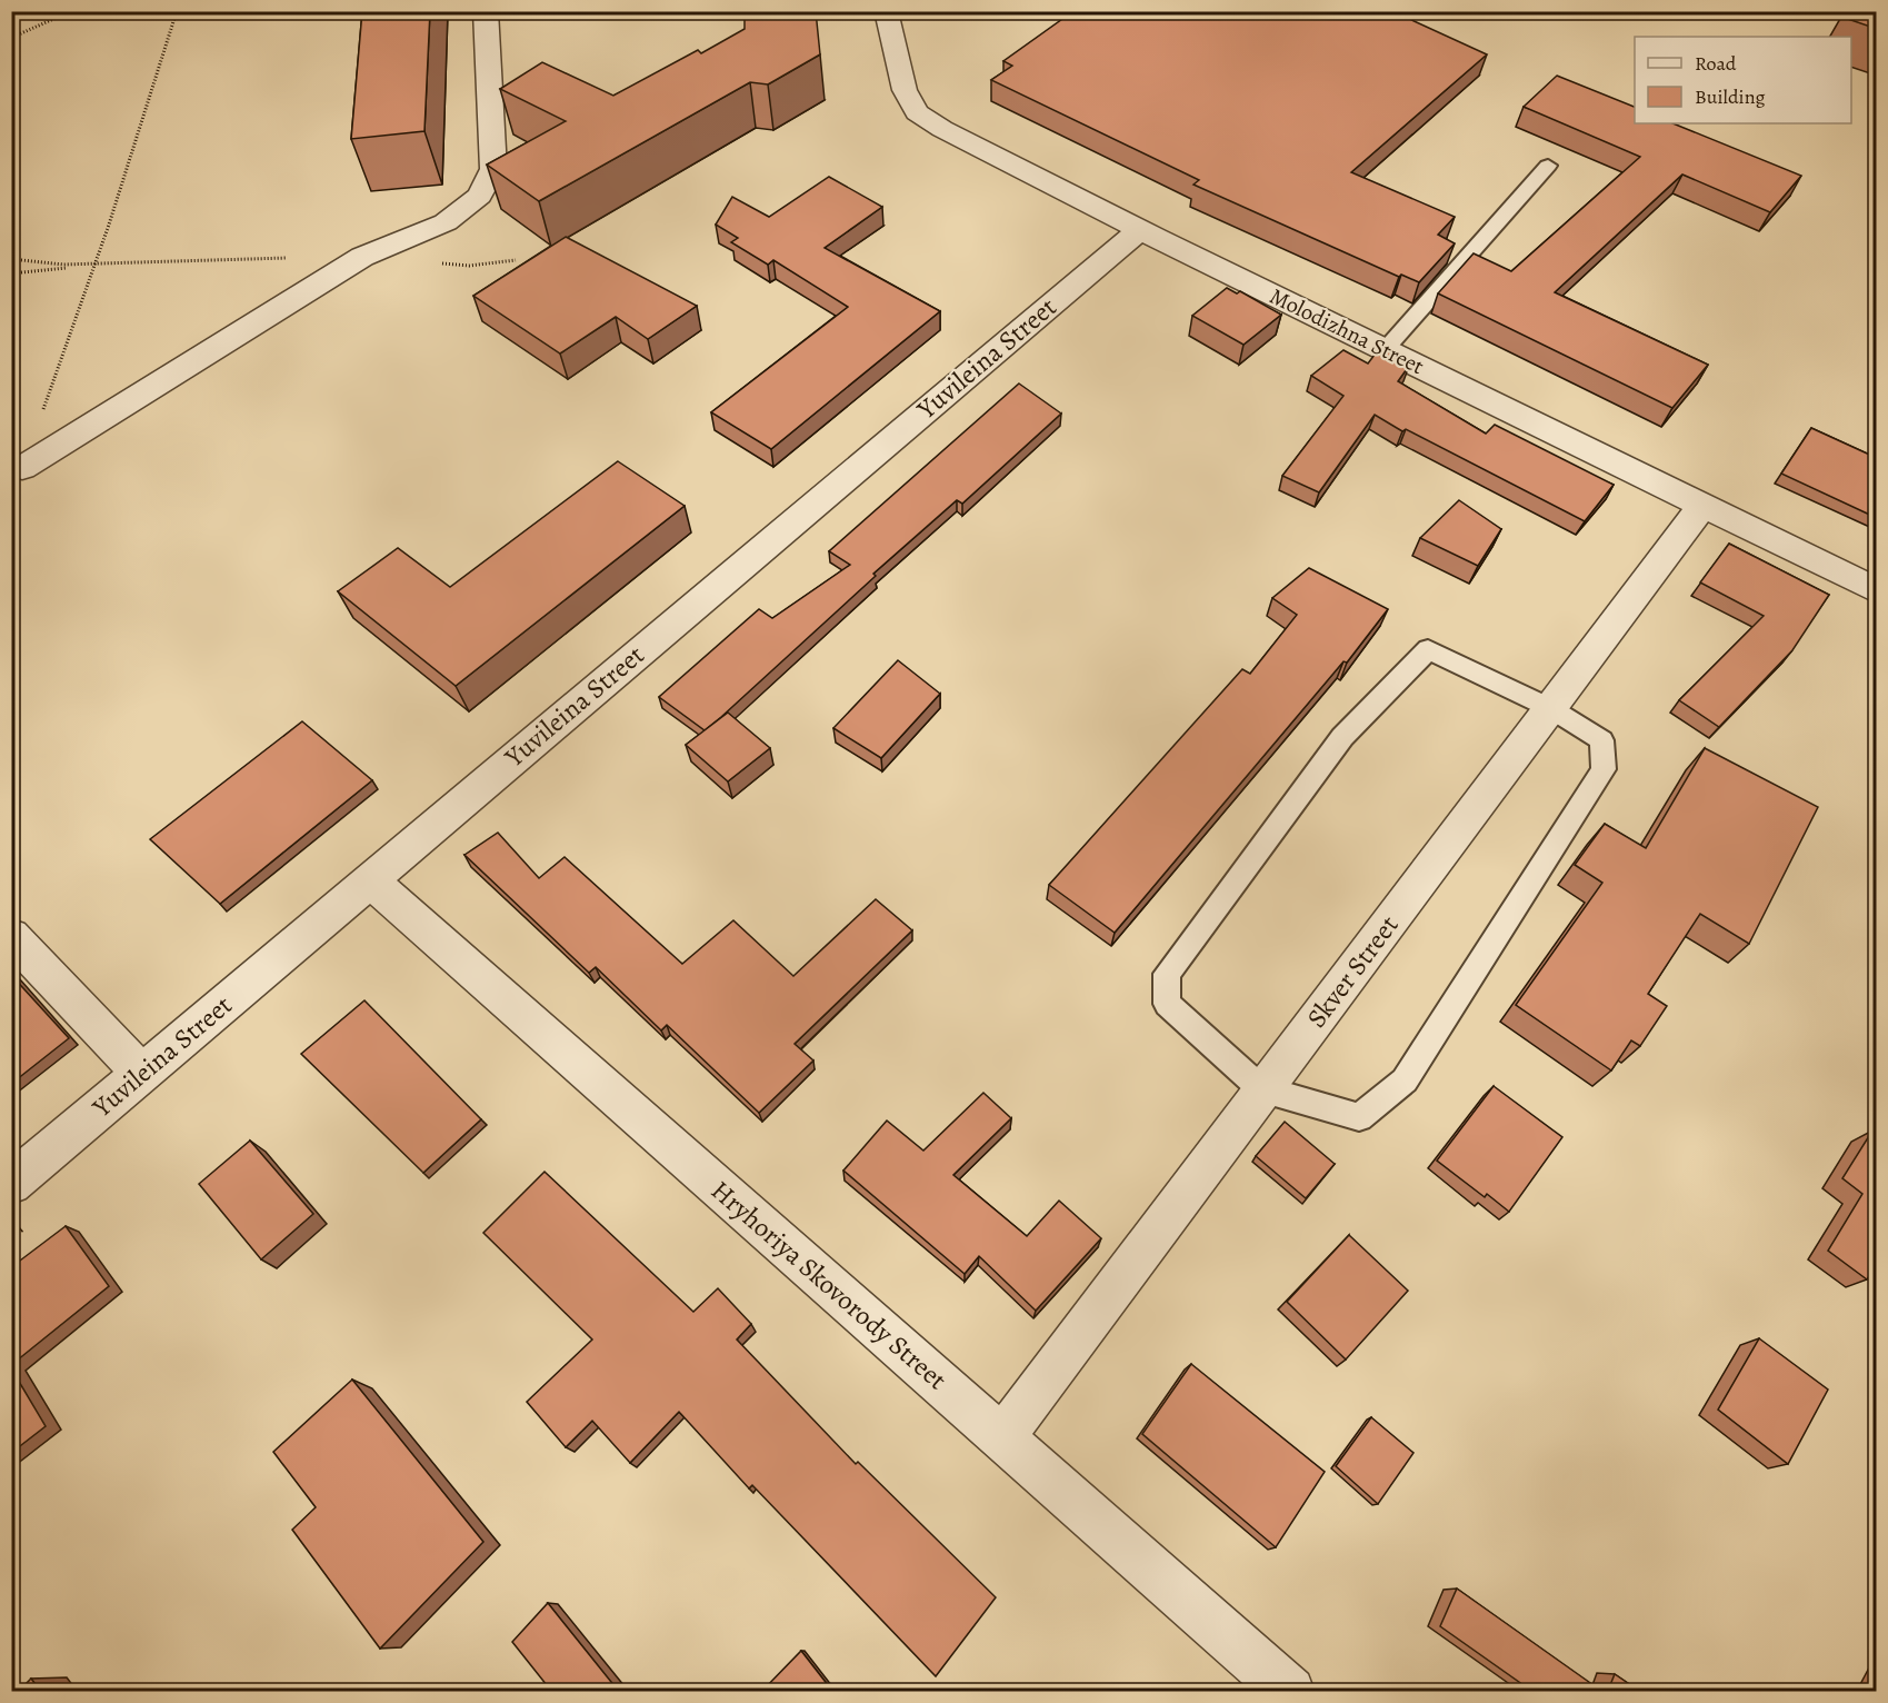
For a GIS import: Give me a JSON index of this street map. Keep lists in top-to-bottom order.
{
  "streets": {
    "street": [
      "Molodizhna Street",
      "Yuvileina Street",
      "Skver Street",
      "Hryhoriya Skovorody Street"
    ]
  },
  "crossings": [
    ["Molodizhna Street", "Yuvileina Street"],
    ["Molodizhna Street", "Skver Street"],
    ["Yuvileina Street", "Hryhoriya Skovorody Street"],
    ["Skver Street", "Hryhoriya Skovorody Street"]
  ],
  "legend": ["Road", "Building"]
}
